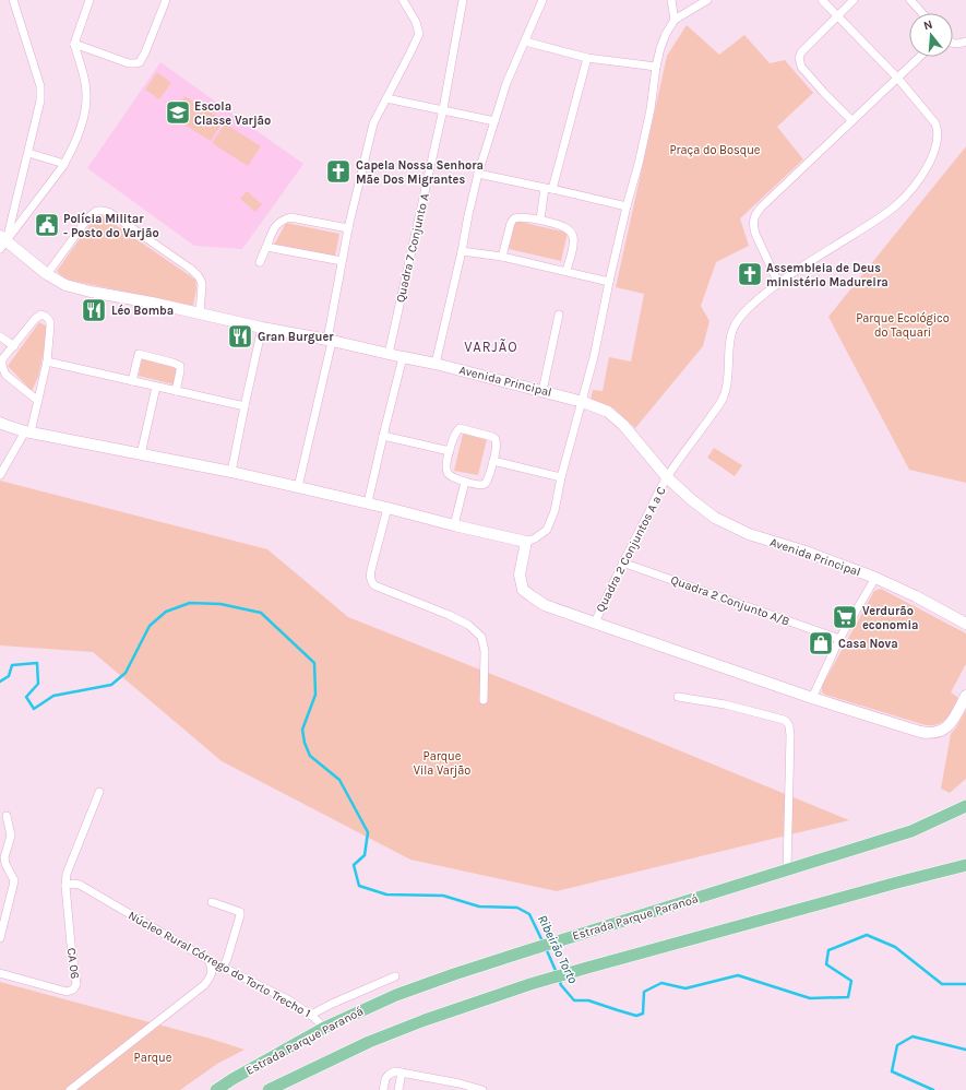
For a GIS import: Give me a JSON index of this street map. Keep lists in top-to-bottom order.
{
  "streets": {
    "main road": ["Estrada Parque Paranoá"],
    "street": [
      "Quadra 7 Conjunto A",
      "Avenida Principal",
      "Quadra 2 Conjuntos A a C",
      "Quadra 2 Conjunto A/B",
      "CA 06",
      "Núcleo Rural Córrego do Torto Trecho 1"
    ]
  },
  "crossings": [
    ["Quadra 7 Conjunto A", "Avenida Principal"],
    ["Avenida Principal", "Quadra 2 Conjuntos A a C"],
    ["Quadra 2 Conjuntos A a C", "Quadra 2 Conjunto A/B"],
    ["Estrada Parque Paranoá", "Núcleo Rural Córrego do Torto Trecho 1"],
    ["CA 06", "Núcleo Rural Córrego do Torto Trecho 1"]
  ],
  "districts": ["VARJÃO"],
  "water": ["Ribeirão Torto"],
  "parks": [
    "Praça do Bosque",
    "Parque Ecológico do Taquari",
    "Parque Vila Varjão",
    "Parque"
  ],
  "places": {
    "school or university": ["Escola Classe Varjão"],
    "church": ["Capela Nossa Senhora Mãe Dos Migrantes", "Assembleia de Deus ministério Madureira"],
    "public building": ["Polícia Militar - Posto do Varjão"],
    "restaurant": ["Léo Bomba", "Gran Burguer"],
    "supermarket": ["Verdurão economia"],
    "shop": ["Casa Nova"]
  },
  "north": "top"
}
